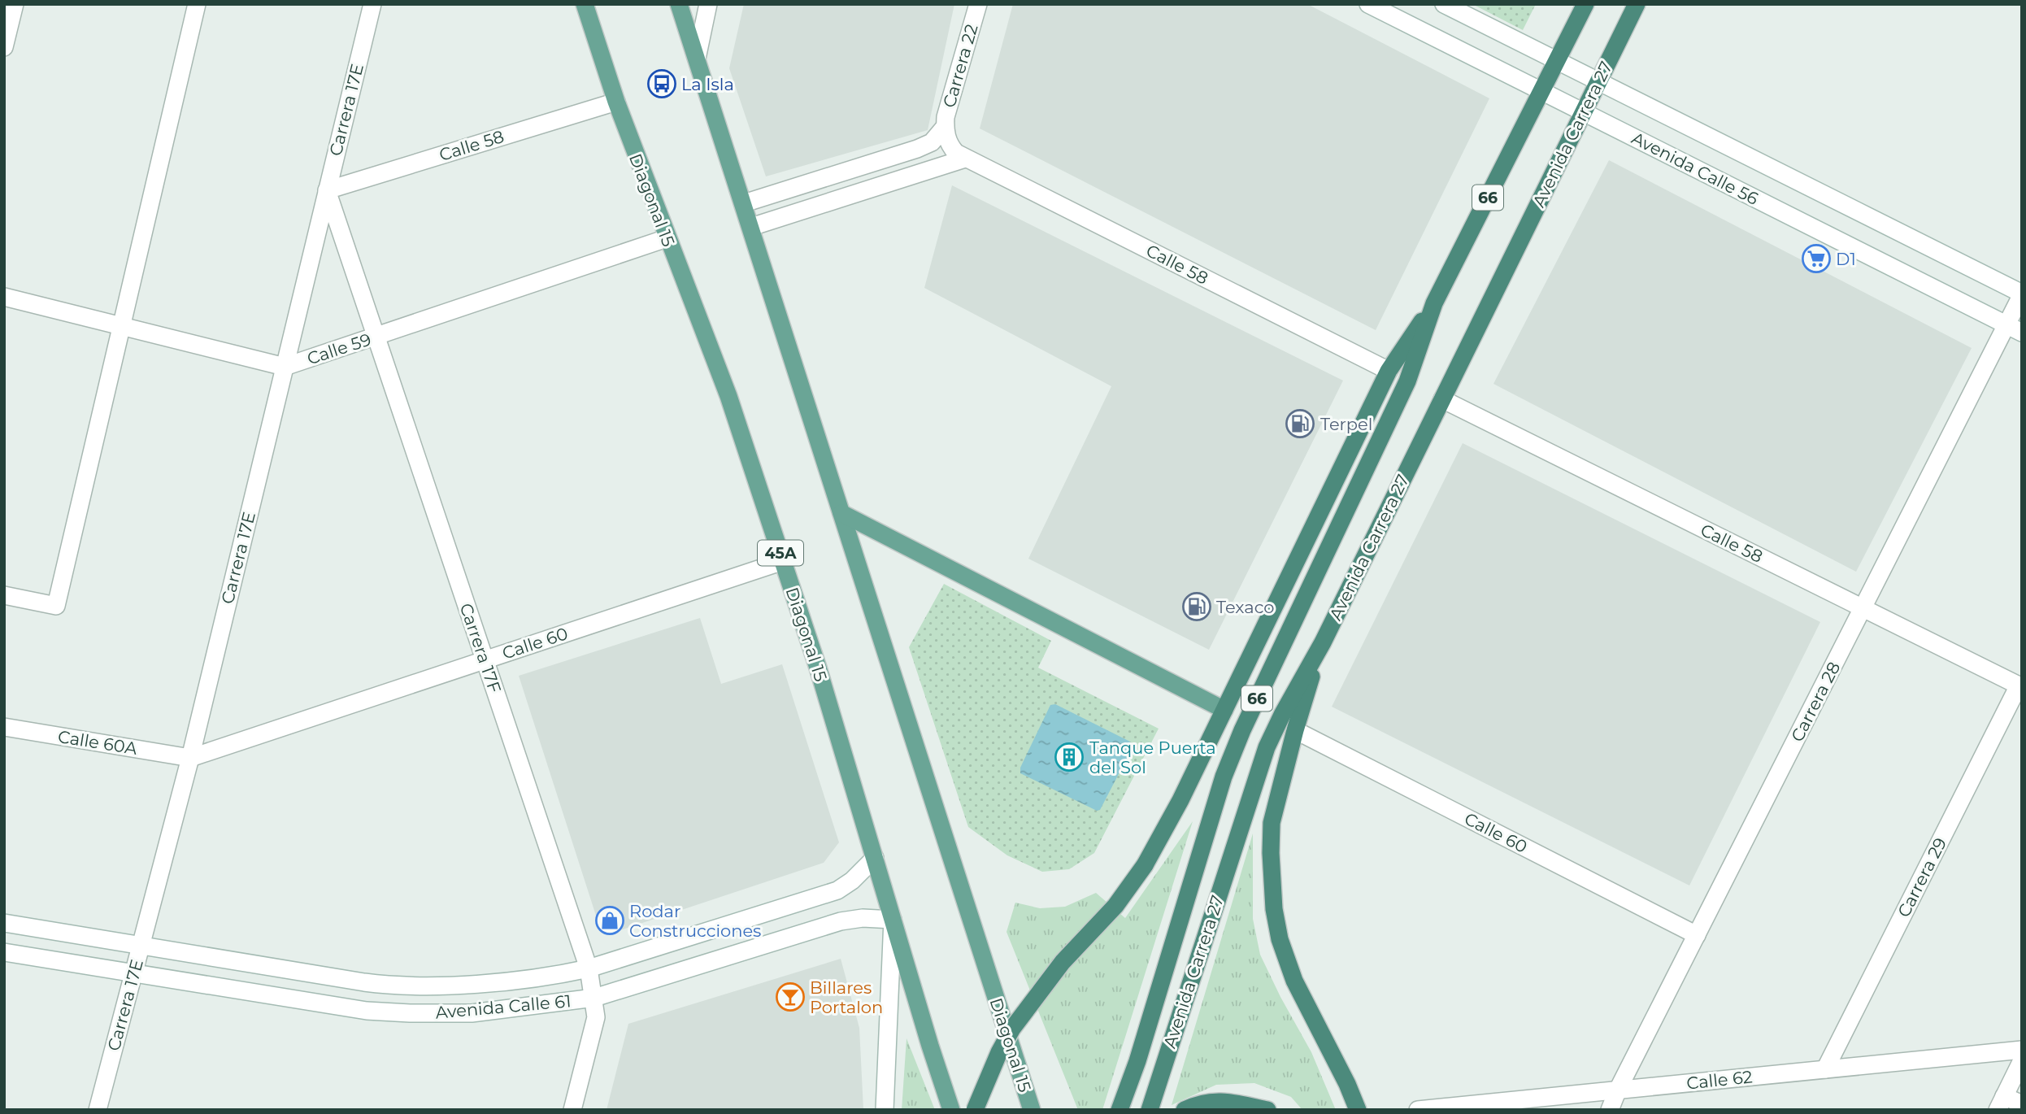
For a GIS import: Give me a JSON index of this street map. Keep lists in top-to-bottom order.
{
  "streets": {
    "highway": ["Avenida Carrera 27", "66"],
    "main road": ["Diagonal 15", "45A"],
    "street": [
      "Carrera 22",
      "Carrera 17E",
      "Calle 58",
      "Avenida Calle 56",
      "Calle 59",
      "Calle 60",
      "Carrera 17F",
      "Carrera 28",
      "Calle 60A",
      "Carrera 29",
      "Avenida Calle 61",
      "Calle 62"
    ]
  },
  "crossings": [
    ["Carrera 22", "Calle 58"],
    ["Carrera 17E", "Calle 58"],
    ["Carrera 17E", "Calle 59"],
    ["Carrera 17E", "Calle 60"],
    ["Carrera 17E", "Carrera 17F"],
    ["Carrera 17E", "Calle 60A"],
    ["Carrera 17E", "Avenida Calle 61"],
    ["Avenida Carrera 27", "Calle 58"],
    ["Avenida Carrera 27", "Avenida Calle 56"],
    ["Calle 58", "Diagonal 15"],
    ["Calle 58", "Carrera 17F"],
    ["Calle 58", "Carrera 28"],
    ["Calle 58", "Carrera 29"],
    ["Avenida Calle 56", "Carrera 28"],
    ["Diagonal 15", "Calle 59"],
    ["Diagonal 15", "Calle 60"],
    ["Diagonal 15", "Avenida Calle 61"],
    ["Calle 59", "Carrera 17F"],
    ["Calle 60", "Carrera 17F"],
    ["Calle 60", "Carrera 28"],
    ["Calle 60", "Calle 60A"],
    ["Carrera 17F", "Avenida Calle 61"],
    ["Carrera 28", "Calle 62"],
    ["Carrera 29", "Calle 62"]
  ],
  "places": {
    "bus stop": ["La Isla"],
    "supermarket": ["D1"],
    "fuel station": ["Terpel", "Texaco"],
    "building": ["Tanque Puerta del Sol"],
    "shop": ["Rodar Construcciones"],
    "bar": ["Billares Portalon"]
  }
}
